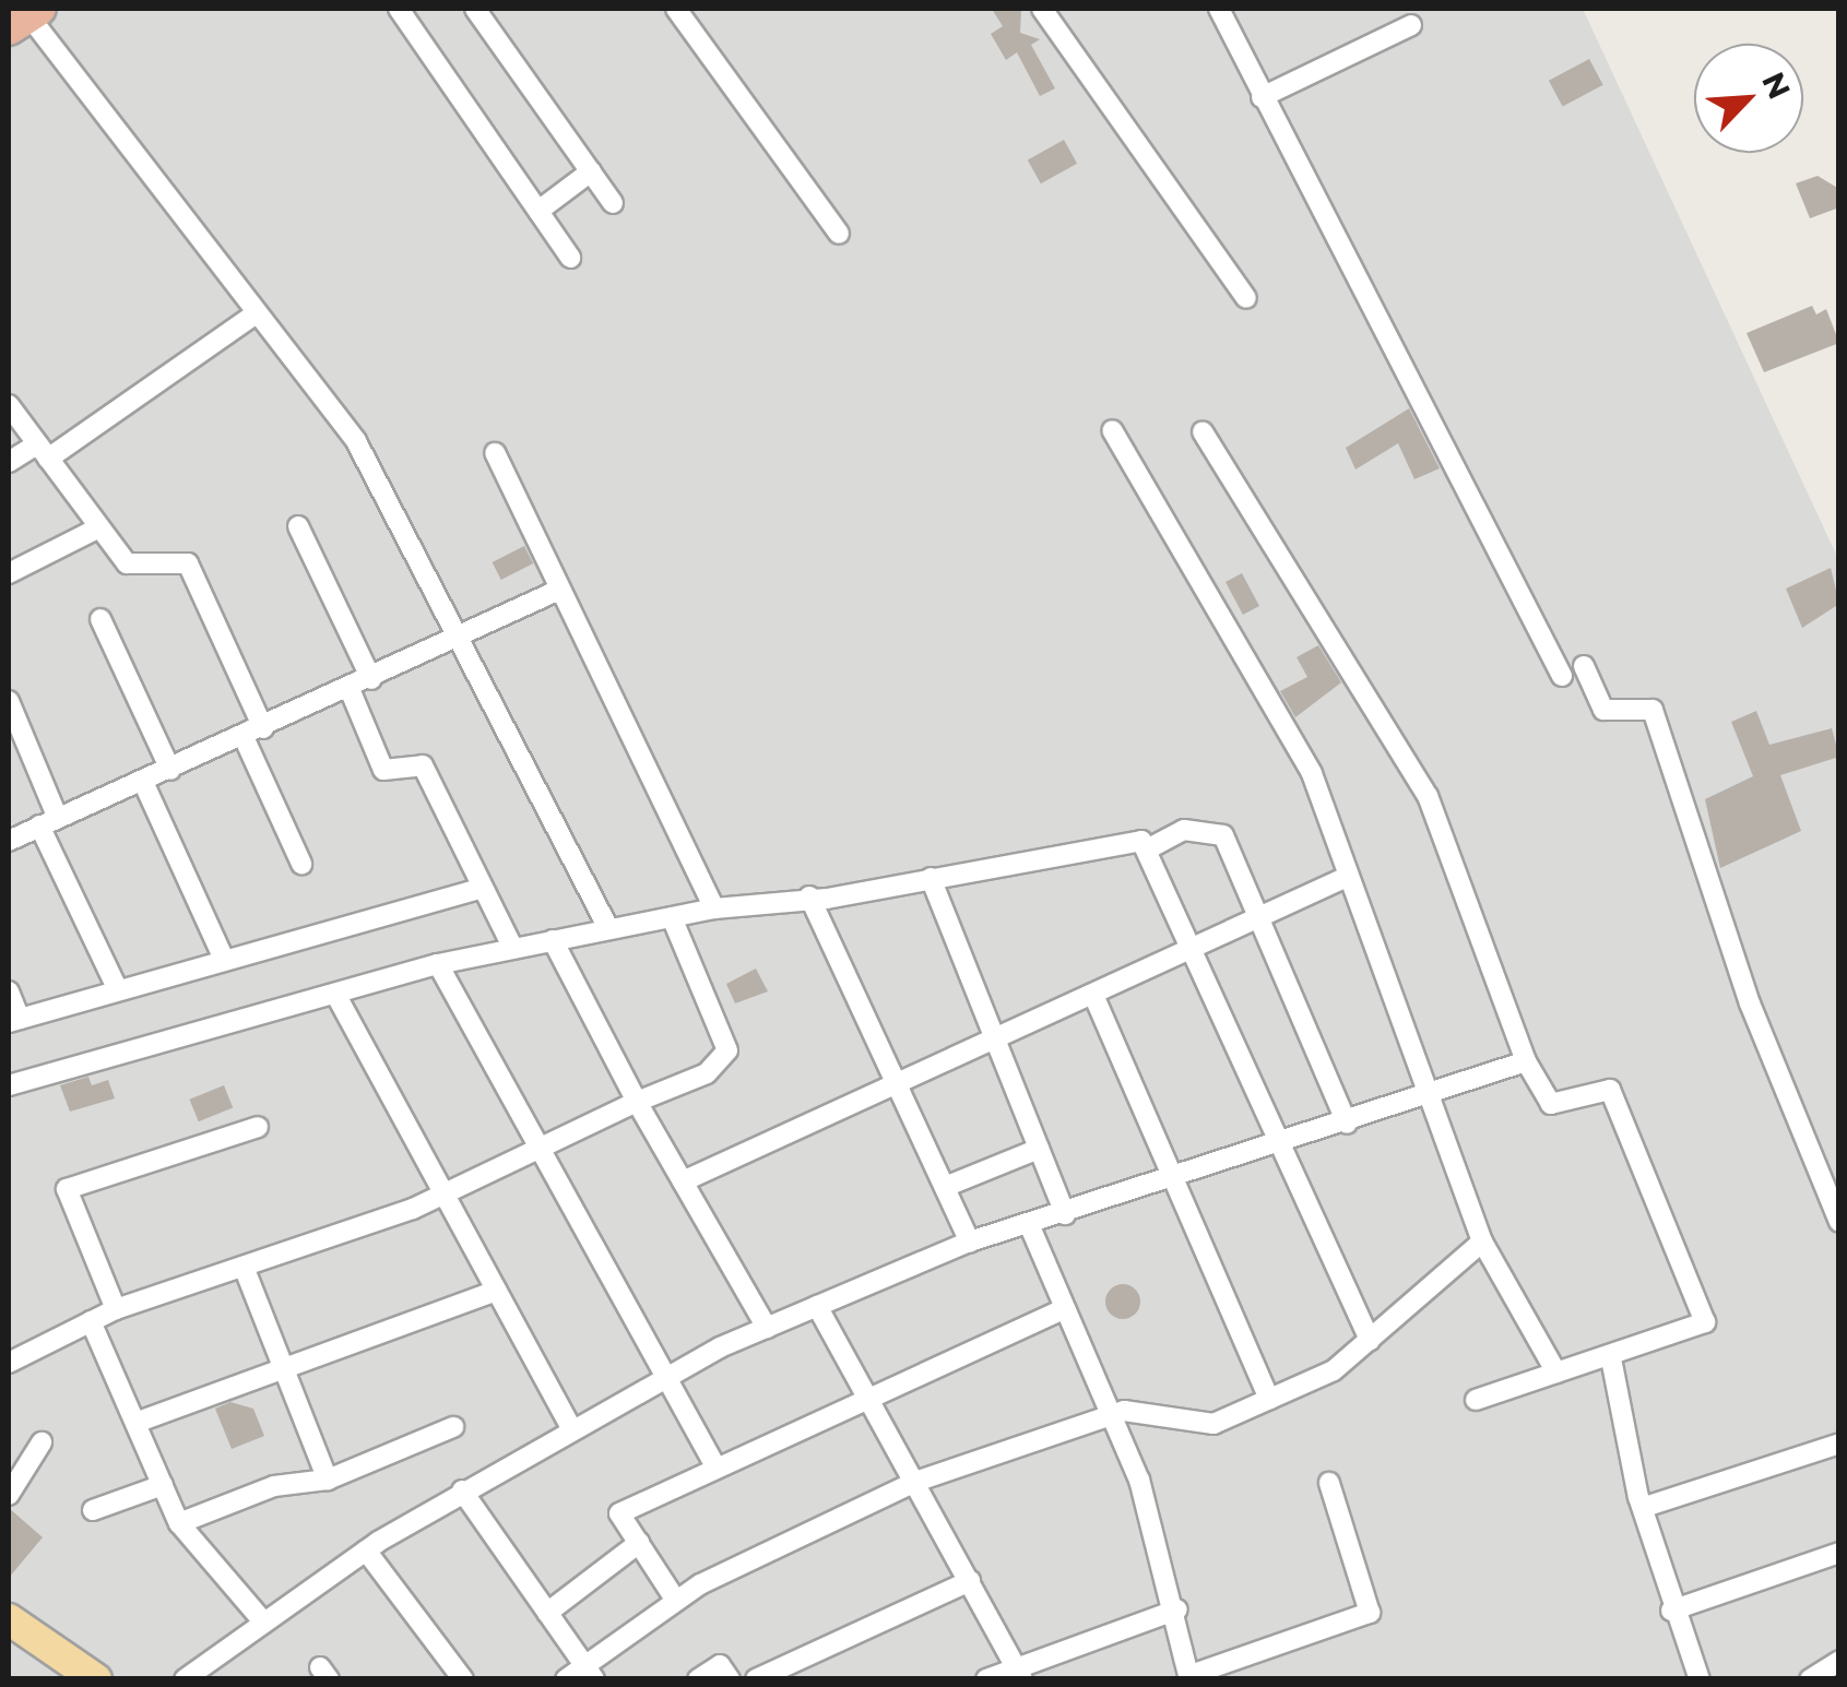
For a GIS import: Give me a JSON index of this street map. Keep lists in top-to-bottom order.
{
  "north": "top right"
}
